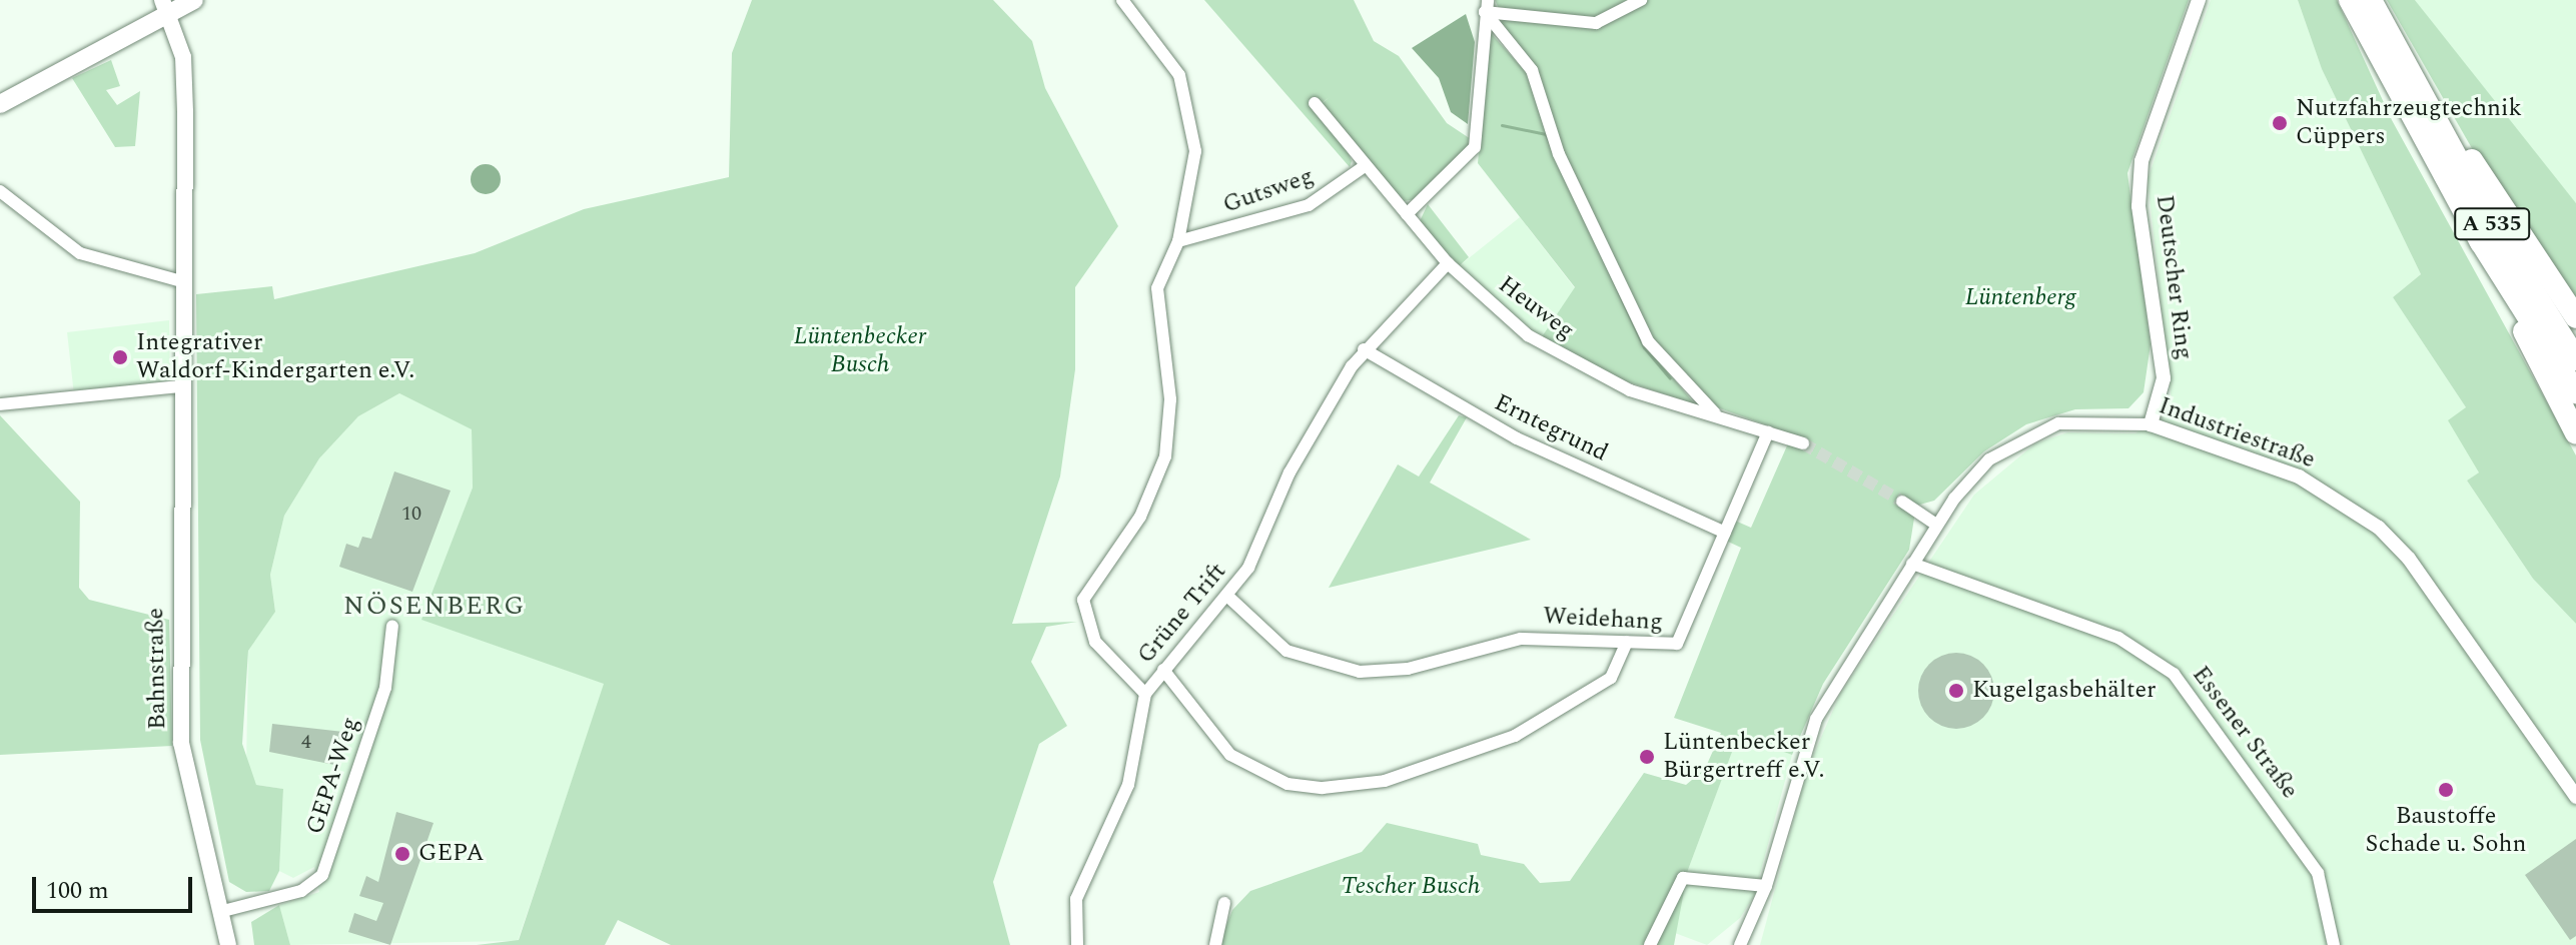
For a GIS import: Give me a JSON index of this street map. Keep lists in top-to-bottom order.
{
  "streets": {
    "highway": ["A 535"],
    "main road": ["Bahnstraße"],
    "street": [
      "Gutsweg",
      "Deutscher Ring",
      "Heuweg",
      "Erntegrund",
      "Industriestraße",
      "Grüne Trift",
      "Weidehang",
      "Essener Straße",
      "GEPA-Weg"
    ]
  },
  "crossings": [
    ["Gutsweg", "Heuweg"],
    ["Deutscher Ring", "Industriestraße"],
    ["Heuweg", "Grüne Trift"],
    ["Heuweg", "Weidehang"],
    ["Erntegrund", "Grüne Trift"],
    ["Erntegrund", "Weidehang"],
    ["Industriestraße", "Essener Straße"],
    ["Grüne Trift", "Weidehang"],
    ["Bahnstraße", "GEPA-Weg"]
  ],
  "districts": ["NÖSENBERG"],
  "parks": ["Lüntenberg", "Lüntenbecker Busch", "Tescher Busch"],
  "places": [
    "Nutzfahrzeugtechnik Cüppers",
    "Integrativer Waldorf-Kindergarten e.V.",
    "Kugelgasbehälter",
    "Lüntenbecker Bürgertreff e.V.",
    "Baustoffe Schade u. Sohn",
    "GEPA"
  ],
  "house_numbers": ["10", "4"],
  "scale_bar": "100 m"
}
